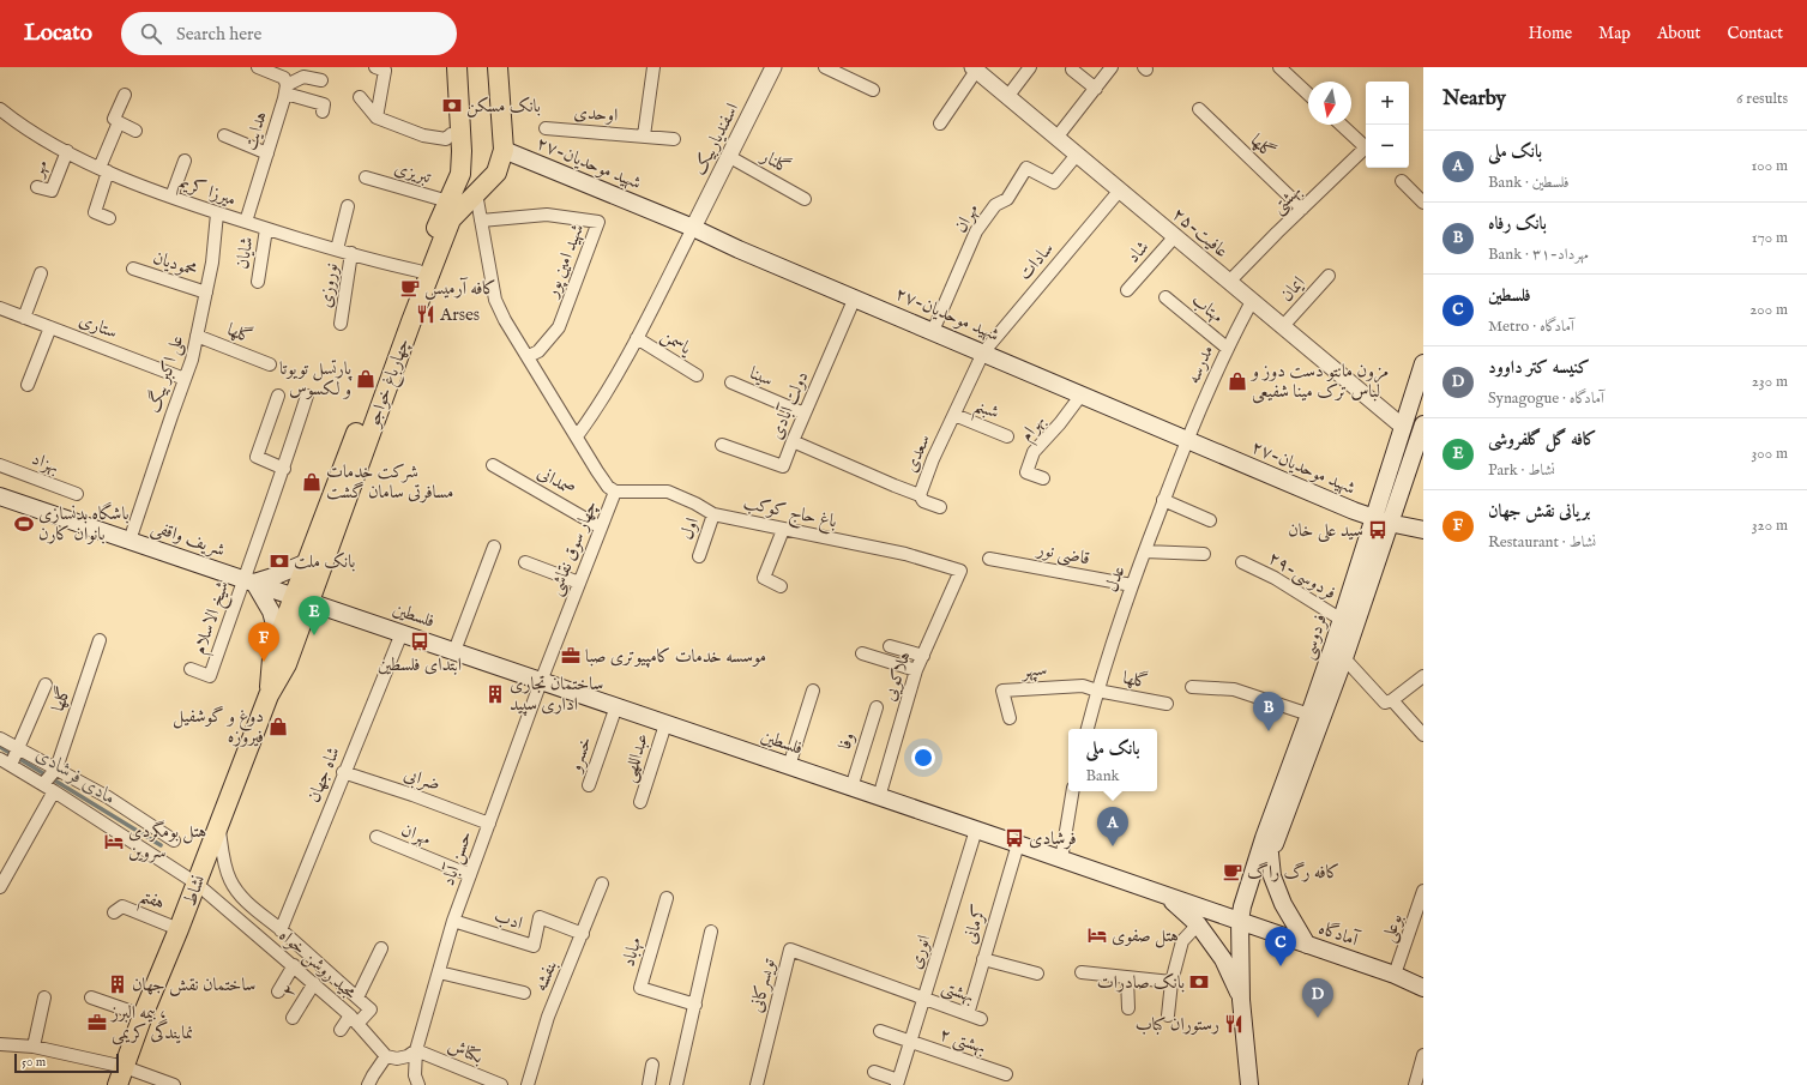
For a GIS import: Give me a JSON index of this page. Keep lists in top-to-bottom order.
{
  "streets": {
    "main road": [
      "۲۷-شهید موحدیان",
      "چهارباغ خواجو",
      "شریف واقفی",
      "فلسطین",
      "فردوسی",
      "نشاط",
      "آمادگاه"
    ],
    "street": [
      "اوحدی",
      "هدایت",
      "اسفندیاربیک",
      "گلها",
      "گلنار",
      "مهر",
      "تبریزی",
      "میرزا کریم",
      "بهشتی",
      "مهران",
      "۲۵-عافیت",
      "شاد",
      "شایان",
      "شهید امین پور",
      "سادات",
      "محمودیان",
      "نوروزی",
      "ایمان",
      "مهتاب",
      "ستاری",
      "یاسمن",
      "مدرسه",
      "علی اکبر بیگ",
      "سینا",
      "دولت آبادی",
      "شبنم",
      "بهرام",
      "سعدی",
      "بهزاد",
      "صمدانی",
      "باغ حاج کوکب",
      "اول",
      "چهار سوق نقاشی",
      "قاضی نور",
      "۲۹-فردوسی",
      "عدل",
      "شیخ الاسلام",
      "سپهر",
      "هلاکویی",
      "وفا",
      "خسرو",
      "عبداللهی",
      "شاه جهان",
      "ضرابی",
      "حسن آباد",
      "هفتم",
      "ادب",
      "کرمانی",
      "بوعلی",
      "مهاباد",
      "انوری",
      "مجید روشن خواه",
      "بنفشه",
      "تویسرکانی",
      "۲",
      "بهشتی ۲",
      "بکتاش"
    ]
  },
  "crossings": [
    ["هدایت", "میرزا کریم"],
    ["اسفندیاربیک", "گلنار"],
    ["اسفندیاربیک", "۲۷-شهید موحدیان"],
    ["گلها", "بهشتی"],
    ["گلها", "علی اکبر بیگ"],
    ["گلها", "عدل"],
    ["گلها", "سپهر"],
    ["۲۷-شهید موحدیان", "مهران"],
    ["۲۷-شهید موحدیان", "سادات"],
    ["۲۷-شهید موحدیان", "مدرسه"],
    ["۲۷-شهید موحدیان", "چهارباغ خواجو"],
    ["۲۷-شهید موحدیان", "دولت آبادی"],
    ["۲۷-شهید موحدیان", "بهرام"],
    ["۲۷-شهید موحدیان", "سعدی"],
    ["۲۷-شهید موحدیان", "عدل"],
    ["۲۷-شهید موحدیان", "فردوسی"],
    ["مهر", "میرزا کریم"],
    ["تبریزی", "چهارباغ خواجو"],
    ["میرزا کریم", "شایان"],
    ["میرزا کریم", "نوروزی"],
    ["میرزا کریم", "علی اکبر بیگ"],
    ["میرزا کریم", "چهارباغ خواجو"],
    ["بهشتی", "۲۵-عافیت"],
    ["بهشتی", "کرمانی"],
    ["بهشتی", "انوری"],
    ["بهشتی", "تویسرکانی"],
    ["مهران", "۲۵-عافیت"],
    ["مهران", "حسن آباد"],
    ["۲۵-عافیت", "شاد"],
    ["۲۵-عافیت", "ایمان"],
    ["۲۵-عافیت", "فردوسی"],
    ["شهید امین پور", "چهار سوق نقاشی"],
    ["سادات", "سعدی"],
    ["محمودیان", "علی اکبر بیگ"],
    ["مهتاب", "مدرسه"],
    ["ستاری", "علی اکبر بیگ"],
    ["مدرسه", "عدل"],
    ["علی اکبر بیگ", "شریف واقفی"],
    ["سینا", "دولت آبادی"],
    ["چهارباغ خواجو", "شریف واقفی"],
    ["چهارباغ خواجو", "چهار سوق نقاشی"],
    ["چهارباغ خواجو", "فلسطین"],
    ["چهارباغ خواجو", "نشاط"],
    ["دولت آبادی", "سعدی"],
    ["شبنم", "سعدی"],
    ["صمدانی", "چهار سوق نقاشی"],
    ["باغ حاج کوکب", "اول"],
    ["باغ حاج کوکب", "چهار سوق نقاشی"],
    ["باغ حاج کوکب", "هلاکویی"],
    ["شریف واقفی", "فلسطین"],
    ["شریف واقفی", "شیخ الاسلام"],
    ["شریف واقفی", "نشاط"],
    ["چهار سوق نقاشی", "فلسطین"],
    ["چهار سوق نقاشی", "حسن آباد"],
    ["قاضی نور", "عدل"],
    ["۲۹-فردوسی", "فردوسی"],
    ["عدل", "سپهر"],
    ["فلسطین", "فردوسی"],
    ["فلسطین", "هلاکویی"],
    ["فلسطین", "وفا"],
    ["فلسطین", "خسرو"],
    ["فلسطین", "عبداللهی"],
    ["فلسطین", "شاه جهان"],
    ["فلسطین", "حسن آباد"],
    ["فلسطین", "نشاط"],
    ["فلسطین", "کرمانی"],
    ["فلسطین", "آمادگاه"],
    ["فلسطین", "انوری"],
    ["فردوسی", "آمادگاه"],
    ["شاه جهان", "ضرابی"],
    ["شاه جهان", "مجید روشن خواه"],
    ["ضرابی", "حسن آباد"],
    ["حسن آباد", "ادب"],
    ["حسن آباد", "بکتاش"],
    ["نشاط", "هفتم"],
    ["نشاط", "مجید روشن خواه"],
    ["ادب", "بنفشه"],
    ["بوعلی", "آمادگاه"],
    ["انوری", "تویسرکانی"],
    ["انوری", "بهشتی ۲"],
    ["مجید روشن خواه", "۲"]
  ],
  "water": ["مادی فرشادی"],
  "places": {
    "bank": ["بانک مسکن", "بانک ملت", "بانک صادرات"],
    "cafe": ["کافه آرمیس", "کافه رگ راگ"],
    "restaurant": ["Arses", "رستوران کباب"],
    "shop": [
      "پارتسل تویوتا و لکسوس",
      "مزون مانتو دست دوز و لباس ترک مینا شفیعی",
      "شرکت خدمات مسافرتی سامان گشت",
      "دوغ و گوشفیل فیروزه"
    ],
    "sports": ["باشگاه بدنسازی بانوان کارن"],
    "bus stop": ["سید علی خان", "ابتدای فلسطین", "فرشادی"],
    "office": ["موسسه خدمات کامپیوتری صبا", "بیمه البرز ، نمایندگی کریمی"],
    "building": ["ساختمان تجاری اداری سپید", "ساختمان نقش جهان"],
    "hotel": ["هتل بومگردی سروین", "هتل صفوی"]
  },
  "scale_bar": "50 m",
  "north": "bottom",
  "page": {
    "header": "Locato",
    "search": "Search here",
    "nav": [
      "Home",
      "Map",
      "About",
      "Contact"
    ],
    "heading": ["Nearby", "6 results"],
    "map_buttons": ["+", "−"],
    "list": [
      {
        "mark": "A",
        "name": "بانک ملی",
        "note": "Bank · فلسطین",
        "value": "100 m"
      },
      {
        "mark": "B",
        "name": "بانک رفاه",
        "note": "Bank · ۳۱-مهرداد",
        "value": "170 m"
      },
      {
        "mark": "C",
        "name": "فلسطین",
        "note": "Metro · آمادگاه",
        "value": "200 m"
      },
      {
        "mark": "D",
        "name": "کنیسه کتر داوود",
        "note": "Synagogue · آمادگاه",
        "value": "230 m"
      },
      {
        "mark": "E",
        "name": "کافه گل گلفروشی",
        "note": "Park · نشاط",
        "value": "300 m"
      },
      {
        "mark": "F",
        "name": "بریانی نقش جهان",
        "note": "Restaurant · نشاط",
        "value": "320 m"
      }
    ],
    "pins": [
      "E",
      "F",
      "B",
      "A",
      "C",
      "D"
    ],
    "popup": ["بانک ملی", "Bank"],
    "scale": "50 m"
  }
}
